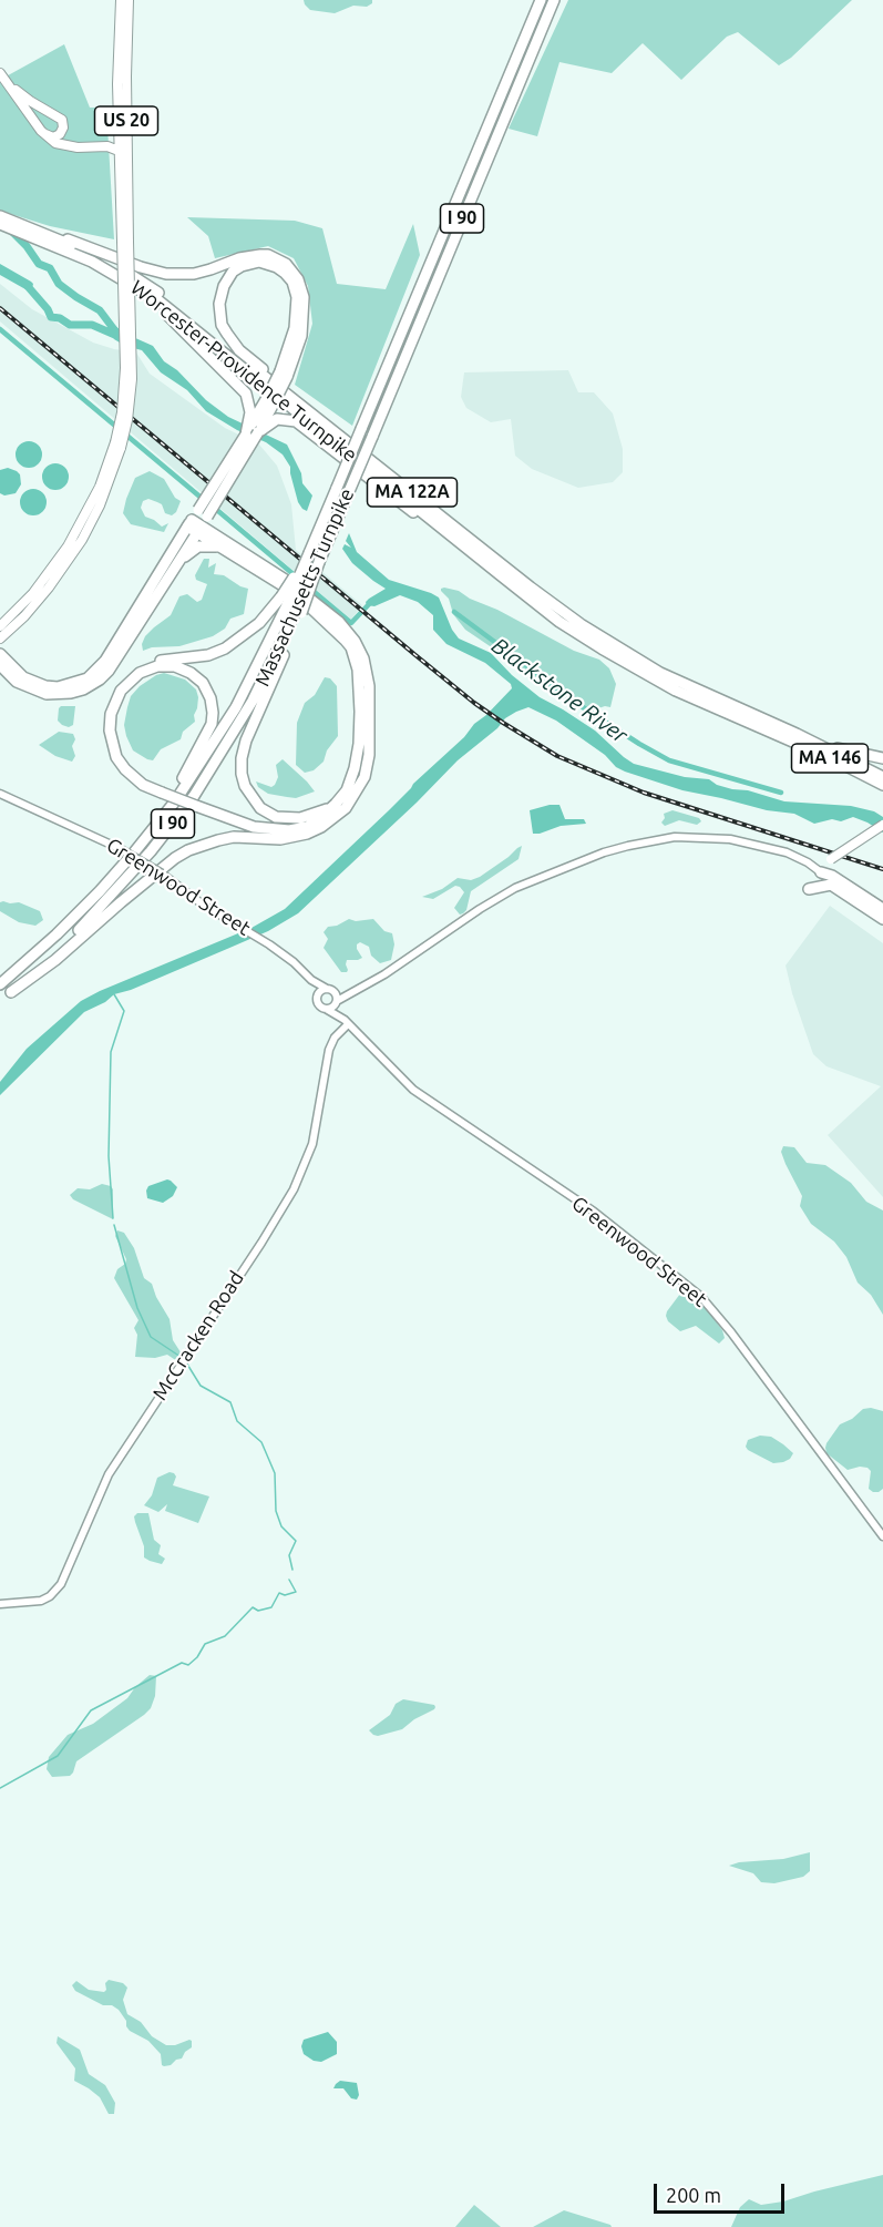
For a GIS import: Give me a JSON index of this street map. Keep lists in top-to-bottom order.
{
  "streets": {
    "highway": [
      "I 90",
      "Worcester-Providence Turnpike",
      "MA 122A",
      "Massachusetts Turnpike",
      "MA 146"
    ],
    "main road": ["US 20"],
    "street": ["Greenwood Street", "McCracken Road"]
  },
  "crossings": [
    ["Worcester-Providence Turnpike", "MA 122A"],
    ["Greenwood Street", "McCracken Road"]
  ],
  "water": ["Blackstone River"],
  "scale_bar": "200 m"
}
